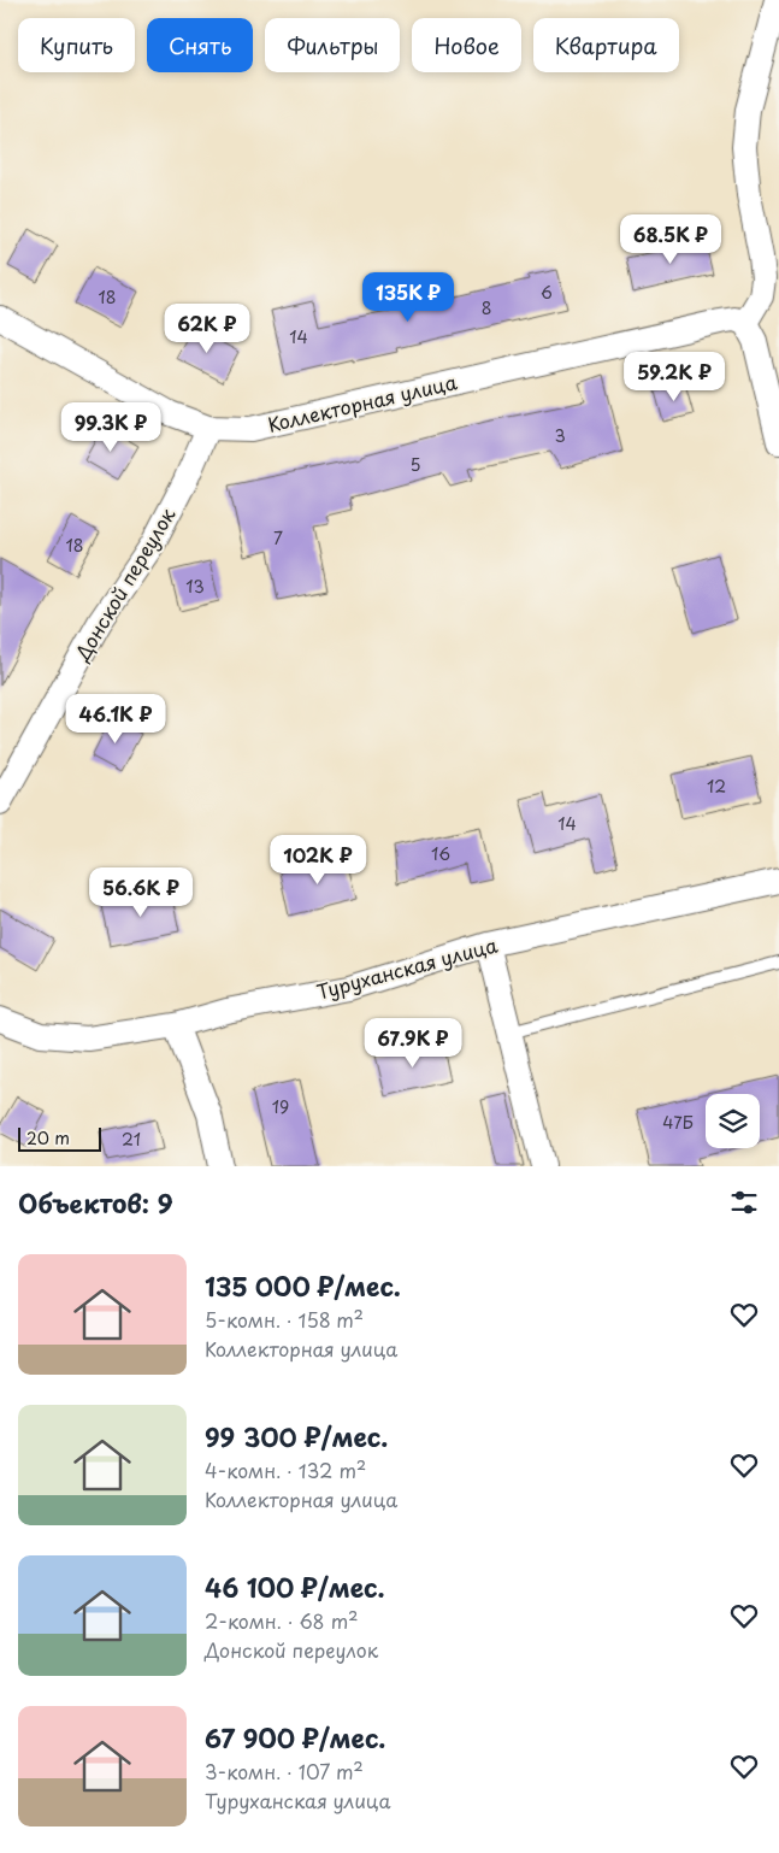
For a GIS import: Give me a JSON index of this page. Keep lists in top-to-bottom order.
{
  "streets": {
    "street": ["Коллекторная улица", "Донской переулок", "Туруханская улица"]
  },
  "crossings": [
    ["Коллекторная улица", "Донской переулок"]
  ],
  "house_numbers": [
    "6",
    "18",
    "8",
    "14",
    "3",
    "5",
    "7",
    "18",
    "13",
    "12",
    "14",
    "16",
    "19",
    "47Б",
    "21"
  ],
  "scale_bar": "20 m",
  "page": {
    "chip": [
      "Купить",
      "Снять",
      "Фильтры",
      "Новое",
      "Квартира"
    ],
    "price": [
      "68.5K ₽",
      "135K ₽",
      "62K ₽",
      "59.2K ₽",
      "99.3K ₽",
      "46.1K ₽",
      "102K ₽",
      "56.6K ₽",
      "67.9K ₽"
    ],
    "scale": "20 m",
    "heading": "Объектов: 9",
    "list": [
      {
        "name": "135 000 ₽/мес.",
        "note": "5-комн. · 158 m² · Коллекторная улица"
      },
      {
        "name": "99 300 ₽/мес.",
        "note": "4-комн. · 132 m² · Коллекторная улица"
      },
      {
        "name": "46 100 ₽/мес.",
        "note": "2-комн. · 68 m² · Донской переулок"
      },
      {
        "name": "67 900 ₽/мес.",
        "note": "3-комн. · 107 m² · Туруханская улица"
      }
    ]
  }
}
